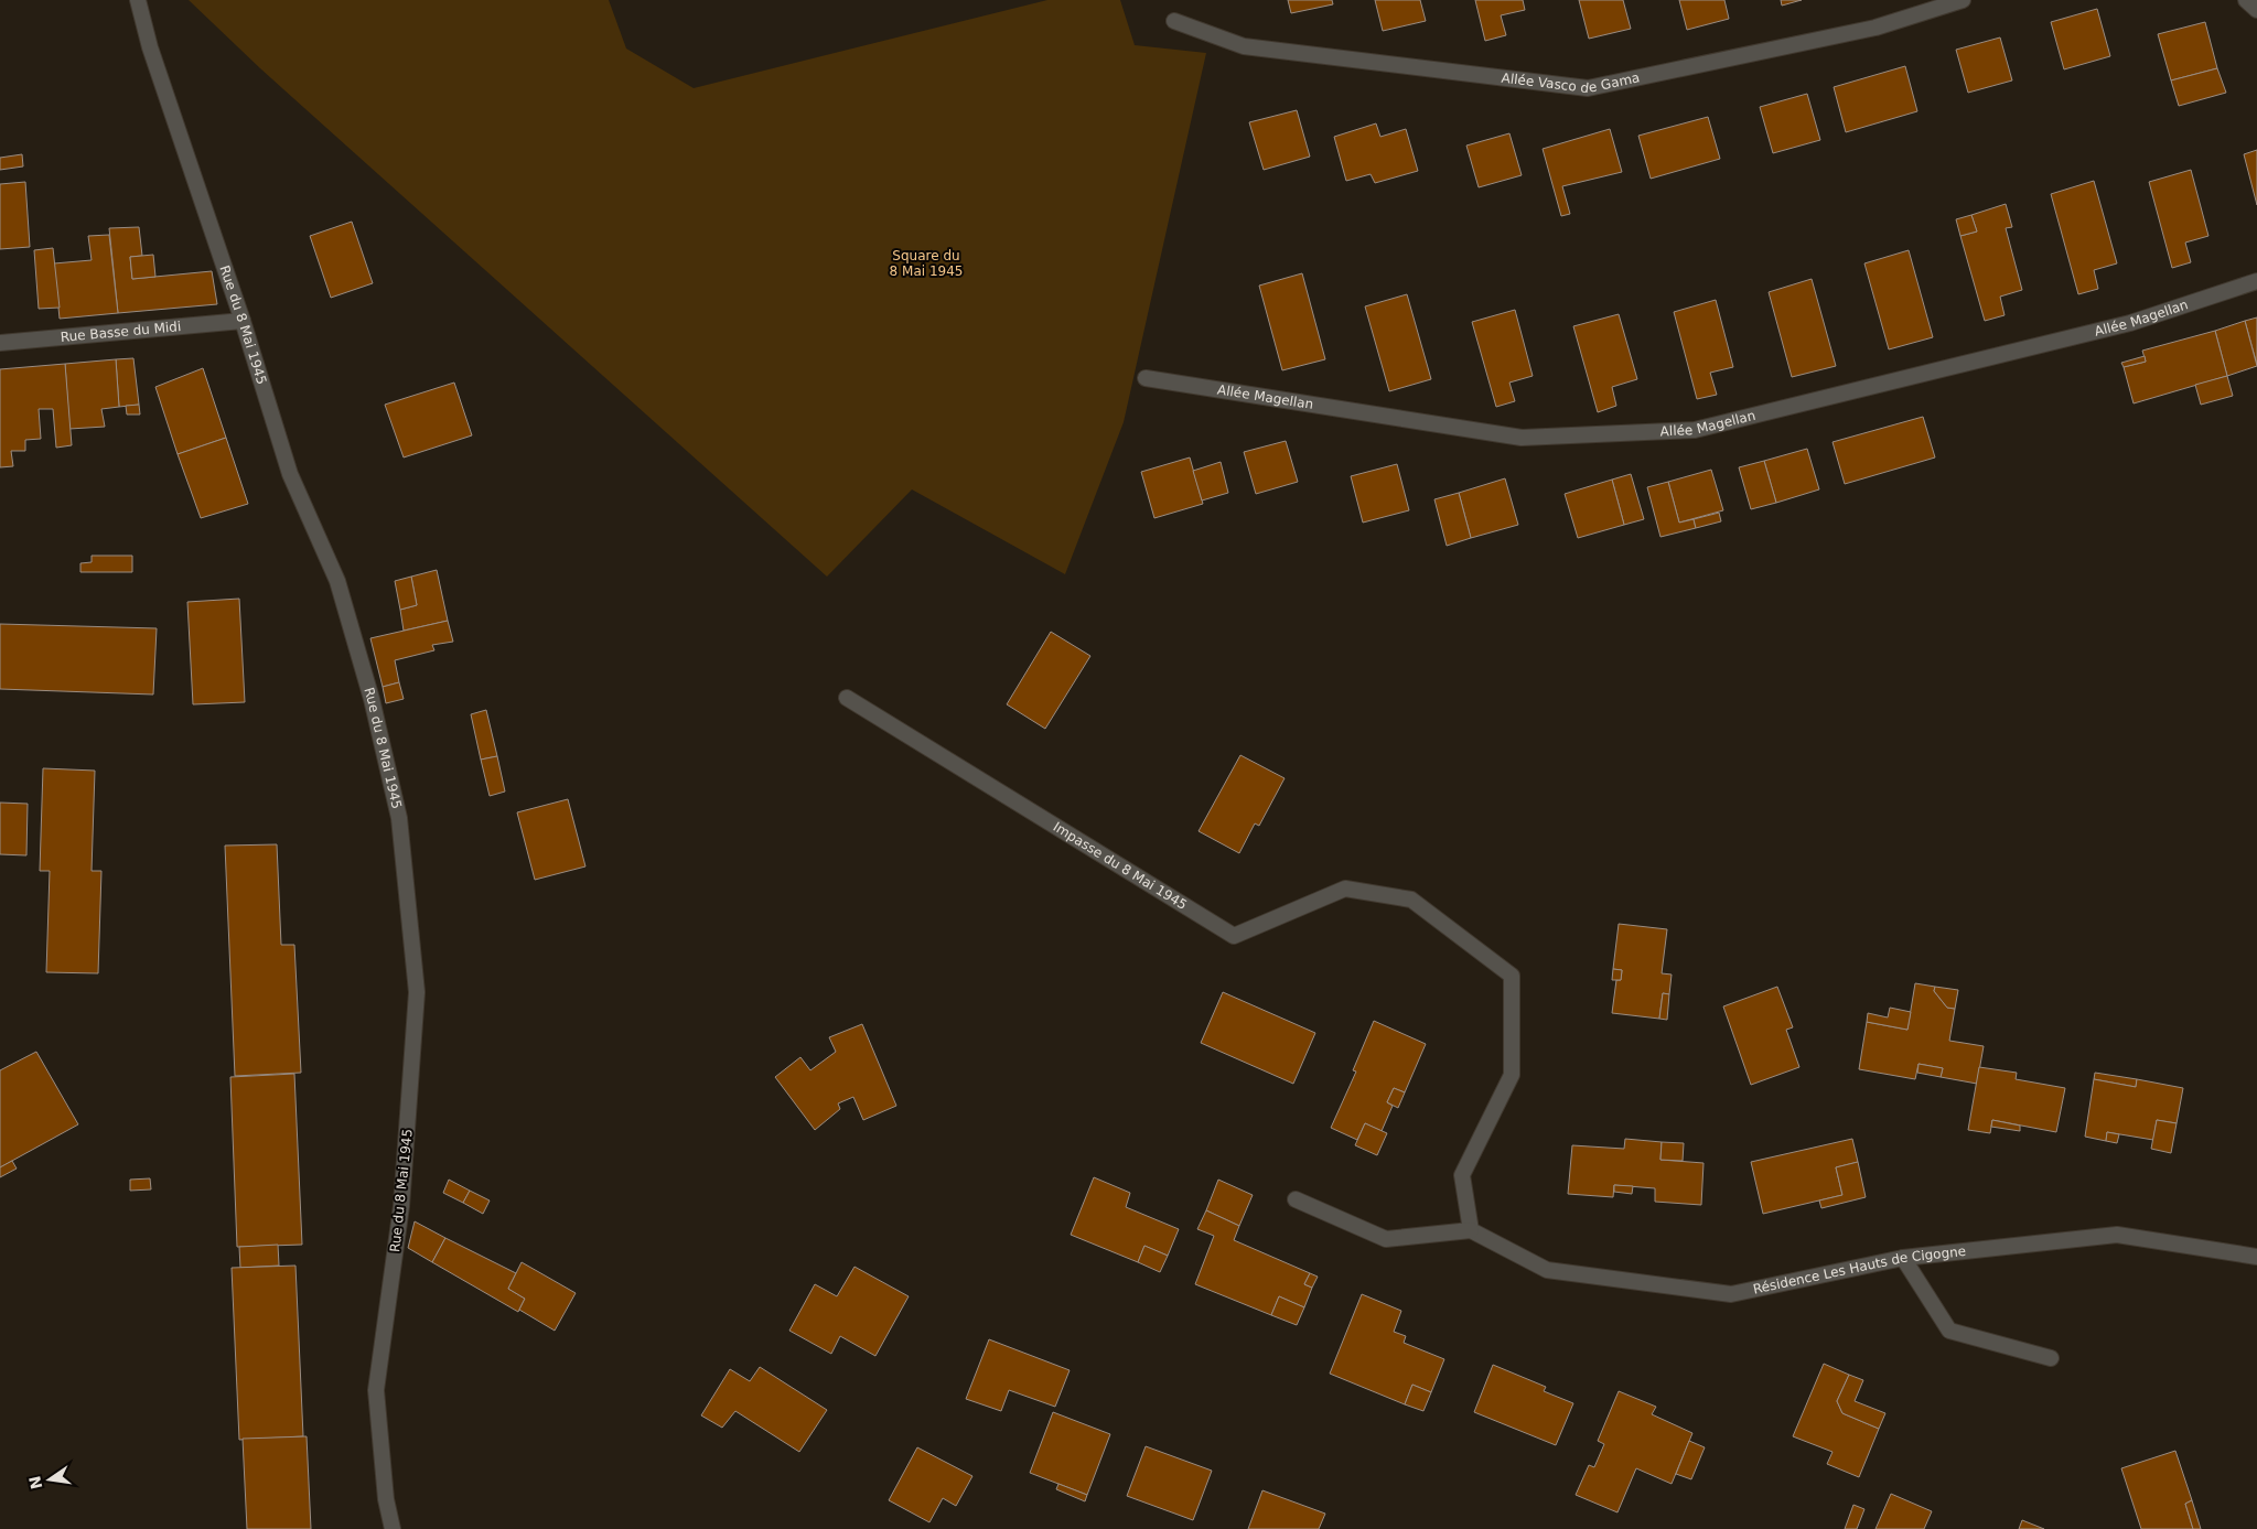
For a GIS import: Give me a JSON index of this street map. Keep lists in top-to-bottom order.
{
  "streets": {
    "street": [
      "Allée Vasco de Gama",
      "Allée Magellan",
      "Rue du 8 Mai 1945",
      "Rue Basse du Midi",
      "Impasse du 8 Mai 1945",
      "Résidence Les Hauts de Cigogne"
    ]
  },
  "crossings": [
    ["Rue du 8 Mai 1945", "Rue Basse du Midi"],
    ["Impasse du 8 Mai 1945", "Résidence Les Hauts de Cigogne"]
  ],
  "parks": ["Square du 8 Mai 1945"],
  "north": "left"
}
